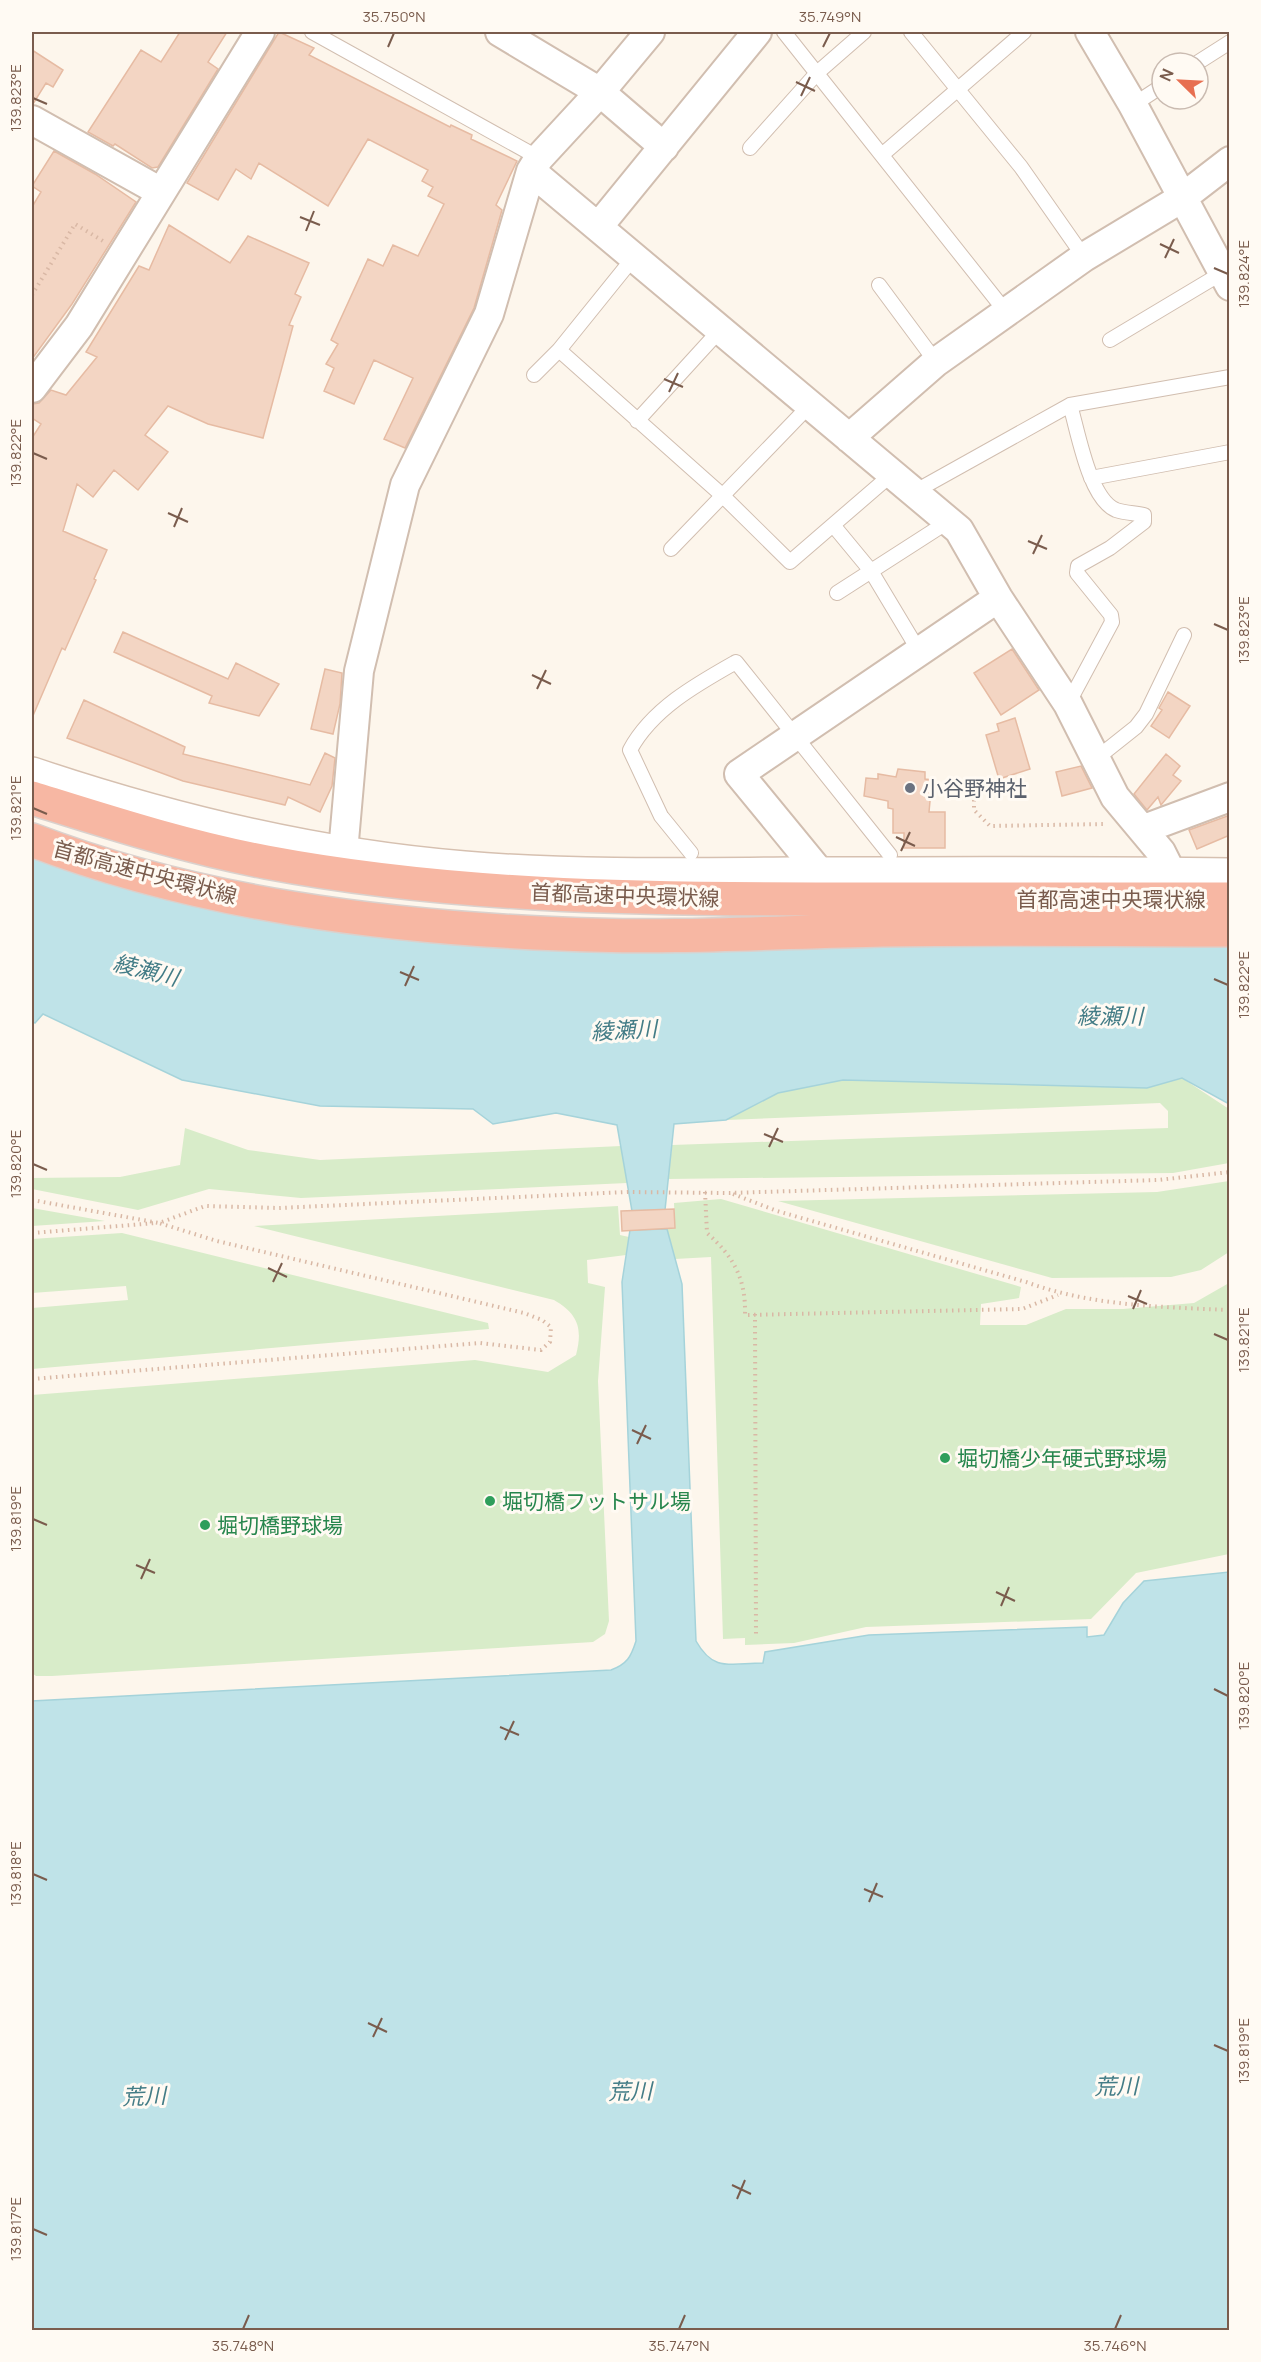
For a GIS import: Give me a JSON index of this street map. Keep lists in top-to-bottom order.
{
  "streets": {
    "highway": ["首都高速中央環状線"]
  },
  "water": ["綾瀬川", "荒川"],
  "places": [
    "小谷野神社",
    "堀切橋少年硬式野球場",
    "堀切橋フットサル場",
    "堀切橋野球場"
  ],
  "north": "top left",
  "coordinates": [
    "35.750°N",
    "35.749°N",
    "139.823°E",
    "139.824°E",
    "139.822°E",
    "139.821°E",
    "139.820°E",
    "139.819°E",
    "139.818°E",
    "139.817°E",
    "35.748°N",
    "35.747°N",
    "35.746°N"
  ]
}
